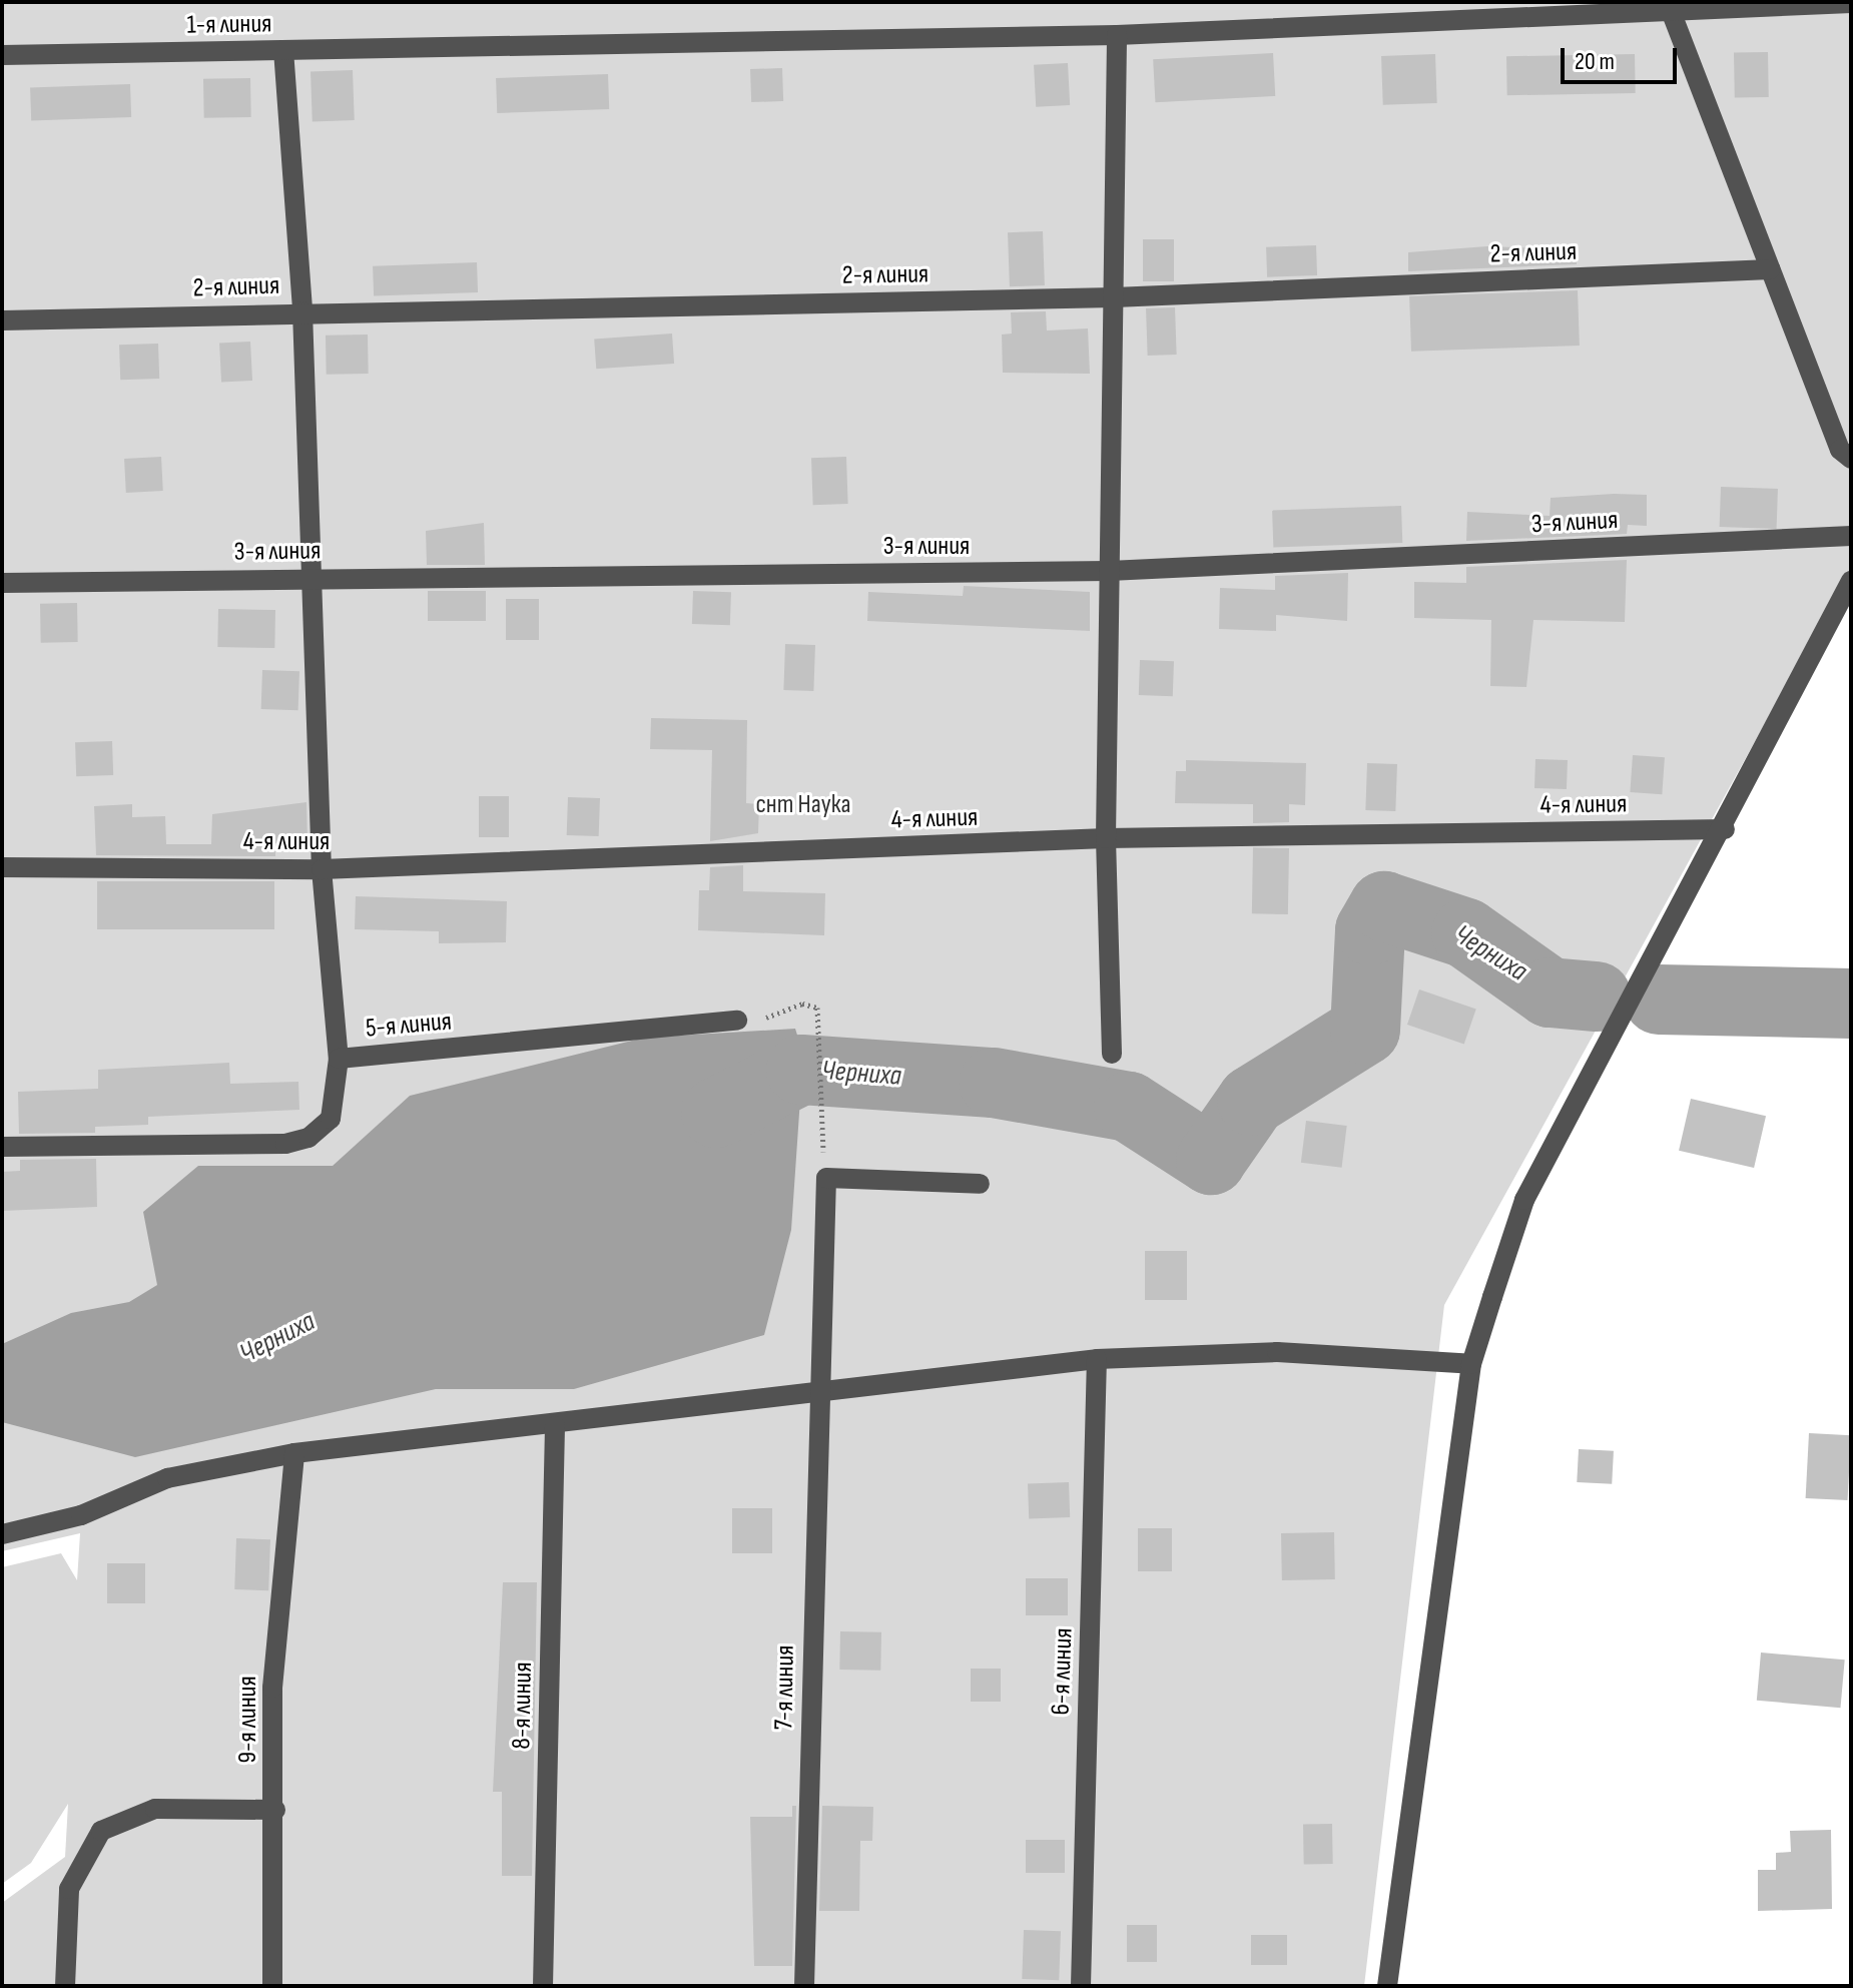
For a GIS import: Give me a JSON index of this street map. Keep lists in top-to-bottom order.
{
  "streets": {
    "street": [
      "1-я линия",
      "2-я линия",
      "3-я линия",
      "4-я линия",
      "5-я линия",
      "6-я линия",
      "7-я линия",
      "8-я линия",
      "9-я линия"
    ]
  },
  "water": ["Черниха"],
  "parks": ["снт Наука"],
  "scale_bar": "20 m"
}
